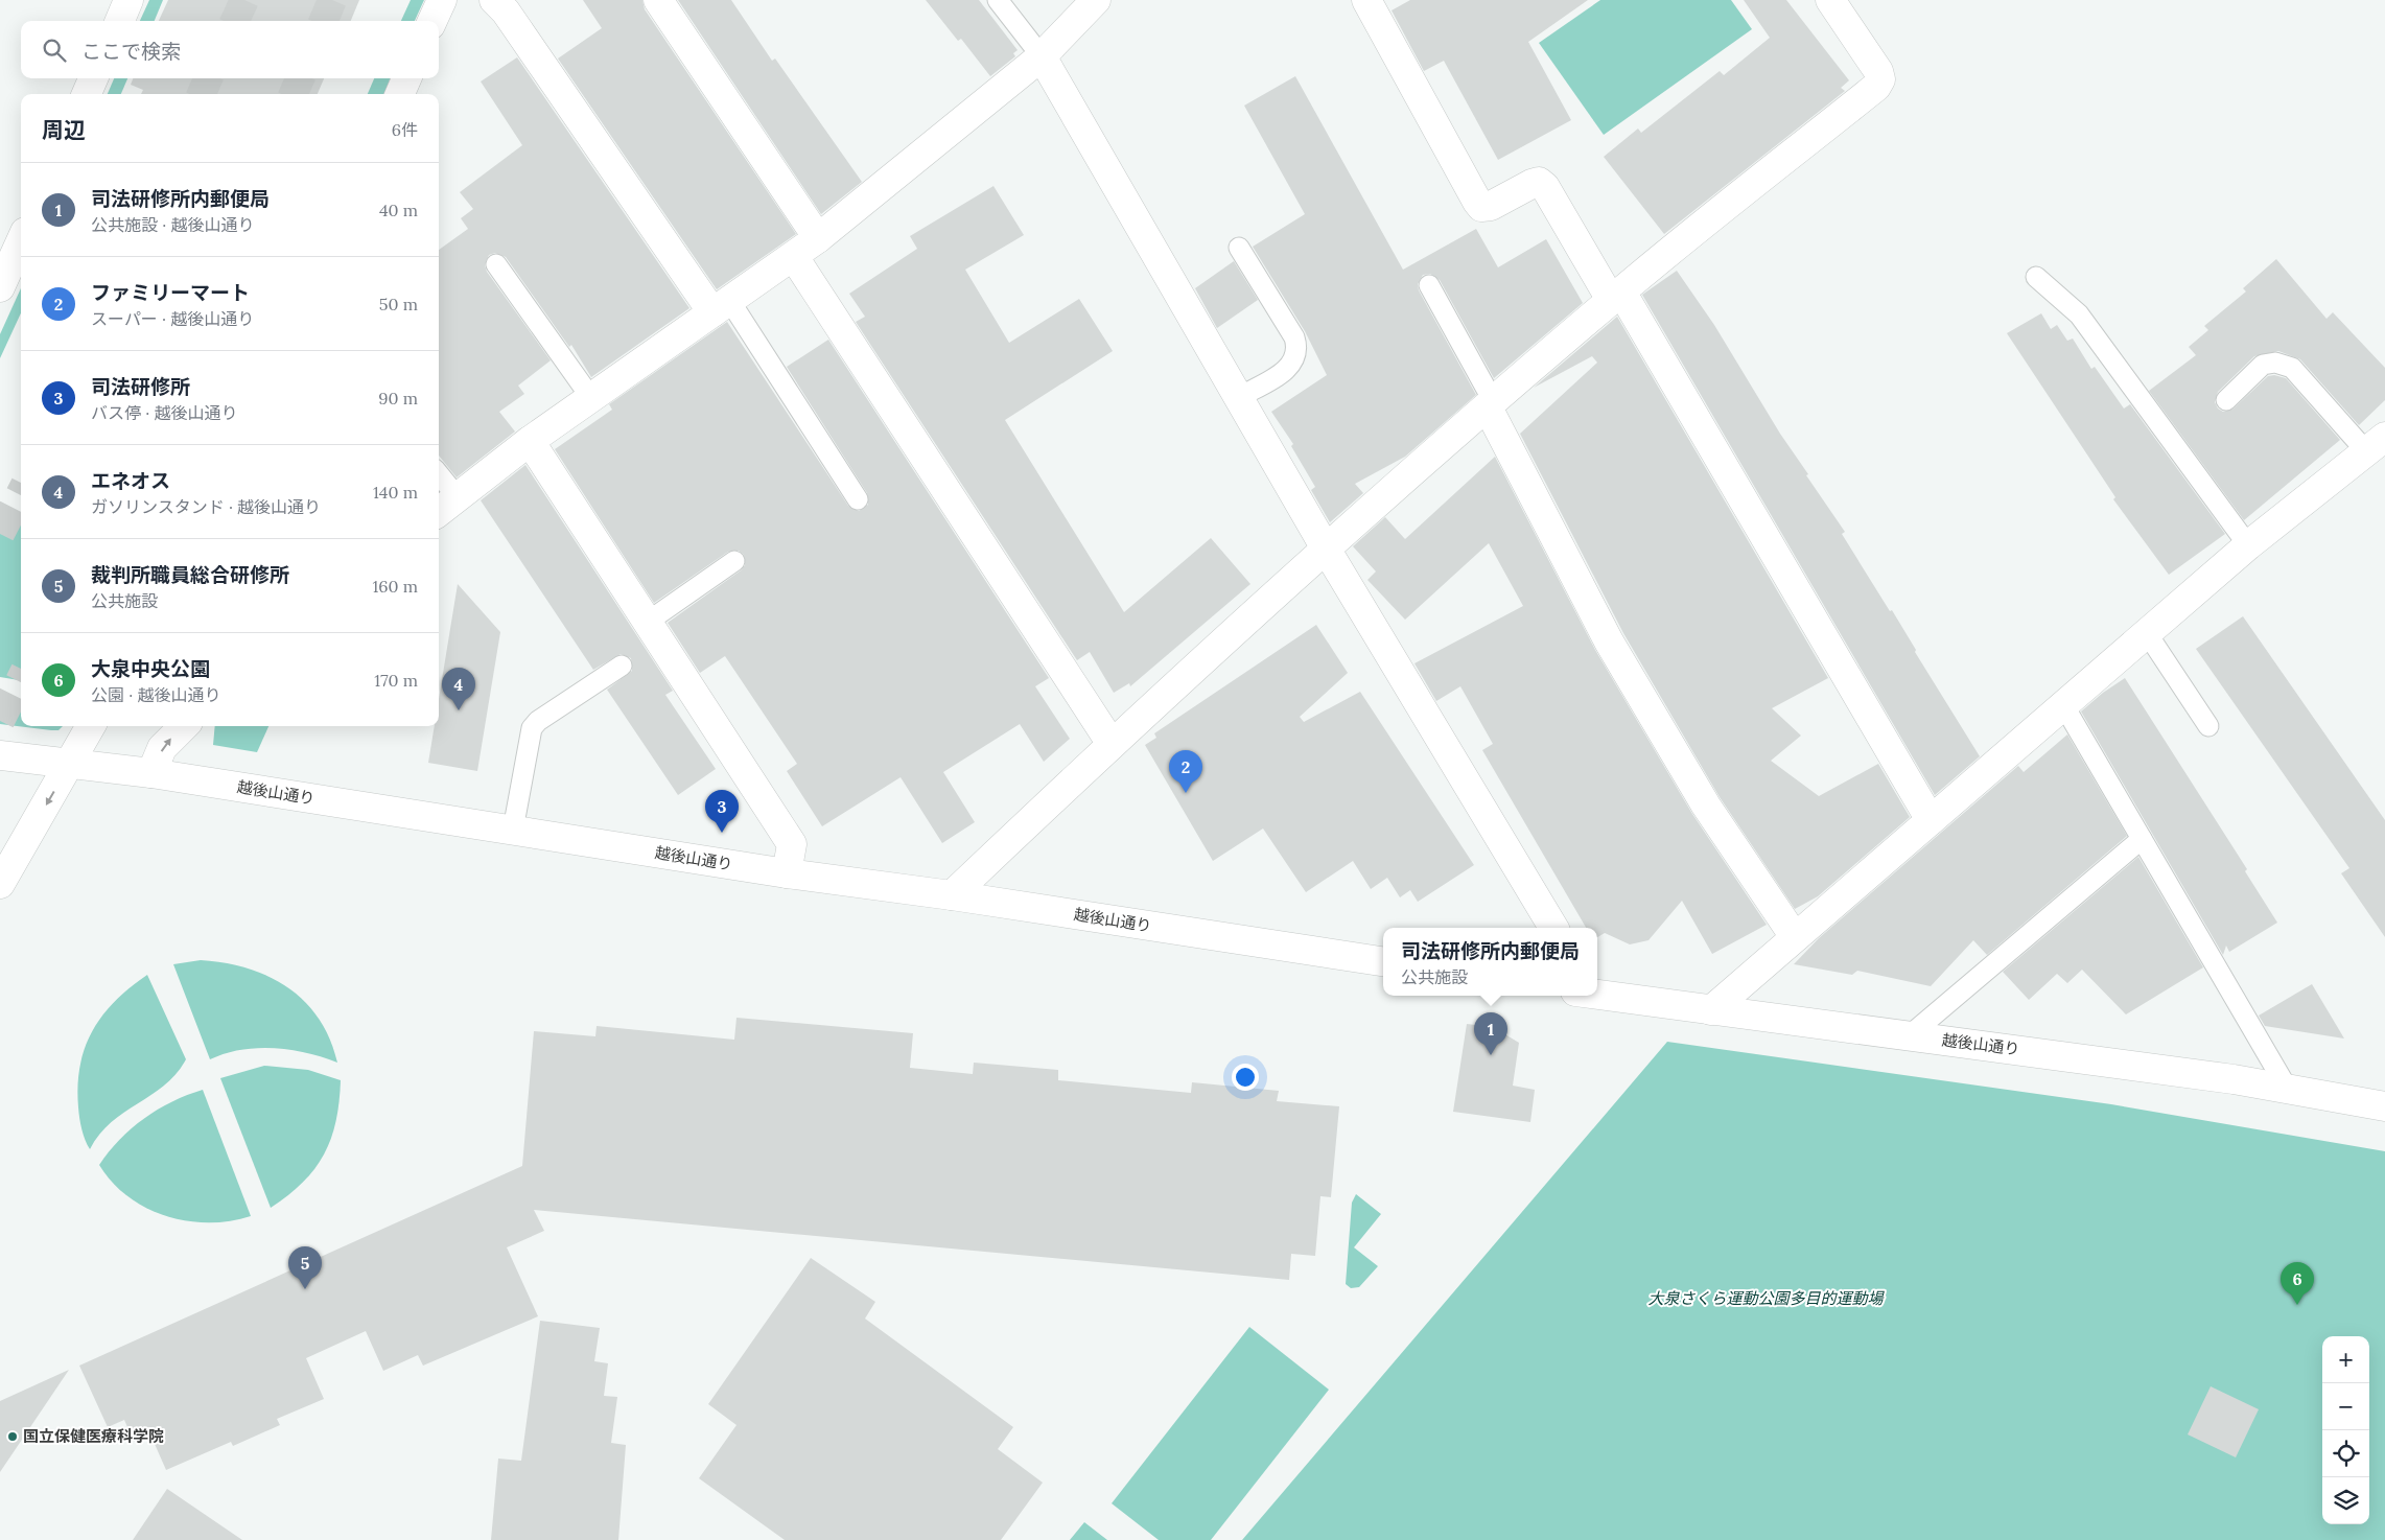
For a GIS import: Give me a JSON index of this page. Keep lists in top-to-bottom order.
{
  "streets": {
    "street": ["越後山通り"]
  },
  "parks": ["大泉さくら運動公園多目的運動場"],
  "places": ["国立保健医療科学院"],
  "page": {
    "search": "ここで検索",
    "heading": ["周辺", "6件"],
    "list": [
      {
        "mark": "1",
        "name": "司法研修所内郵便局",
        "note": "公共施設 · 越後山通り",
        "value": "40 m"
      },
      {
        "mark": "2",
        "name": "ファミリーマート",
        "note": "スーパー · 越後山通り",
        "value": "50 m"
      },
      {
        "mark": "3",
        "name": "司法研修所",
        "note": "バス停 · 越後山通り",
        "value": "90 m"
      },
      {
        "mark": "4",
        "name": "エネオス",
        "note": "ガソリンスタンド · 越後山通り",
        "value": "140 m"
      },
      {
        "mark": "5",
        "name": "裁判所職員総合研修所",
        "note": "公共施設",
        "value": "160 m"
      },
      {
        "mark": "6",
        "name": "大泉中央公園",
        "note": "公園 · 越後山通り",
        "value": "170 m"
      }
    ],
    "pins": [
      "4",
      "2",
      "3",
      "1",
      "5",
      "6"
    ],
    "popup": ["司法研修所内郵便局", "公共施設"],
    "map_buttons": ["+", "−"]
  }
}
